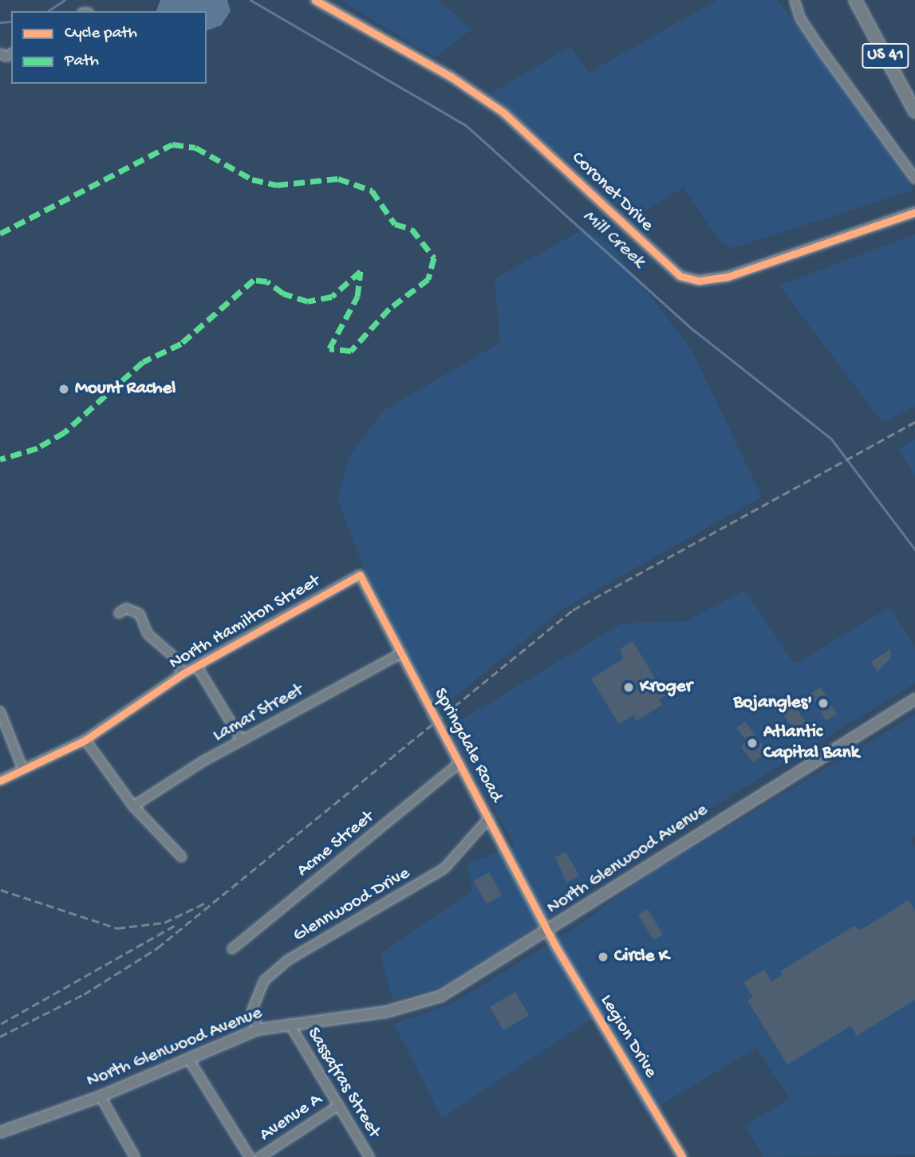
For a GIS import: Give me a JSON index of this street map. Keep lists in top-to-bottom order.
{
  "streets": {
    "highway": ["US 41"],
    "main road": ["North Glenwood Avenue"],
    "street": [
      "Coronet Drive",
      "North Hamilton Street",
      "Lamar Street",
      "Springdale Road",
      "Acme Street",
      "Glennwood Drive",
      "Legion Drive",
      "Sassafras Street",
      "Avenue A"
    ]
  },
  "crossings": [
    ["North Hamilton Street", "Springdale Road"],
    ["Lamar Street", "Springdale Road"],
    ["Springdale Road", "Acme Street"],
    ["Springdale Road", "North Glenwood Avenue"],
    ["Springdale Road", "Glennwood Drive"],
    ["Springdale Road", "Legion Drive"],
    ["North Glenwood Avenue", "Glennwood Drive"],
    ["North Glenwood Avenue", "Legion Drive"],
    ["North Glenwood Avenue", "Sassafras Street"],
    ["Sassafras Street", "Avenue A"]
  ],
  "water": ["Mill Creek"],
  "places": [
    "Mount Rachel",
    "Kroger",
    "Bojangles'",
    "Atlantic Capital Bank",
    "Circle K"
  ],
  "legend": ["Cycle path", "Path"]
}
